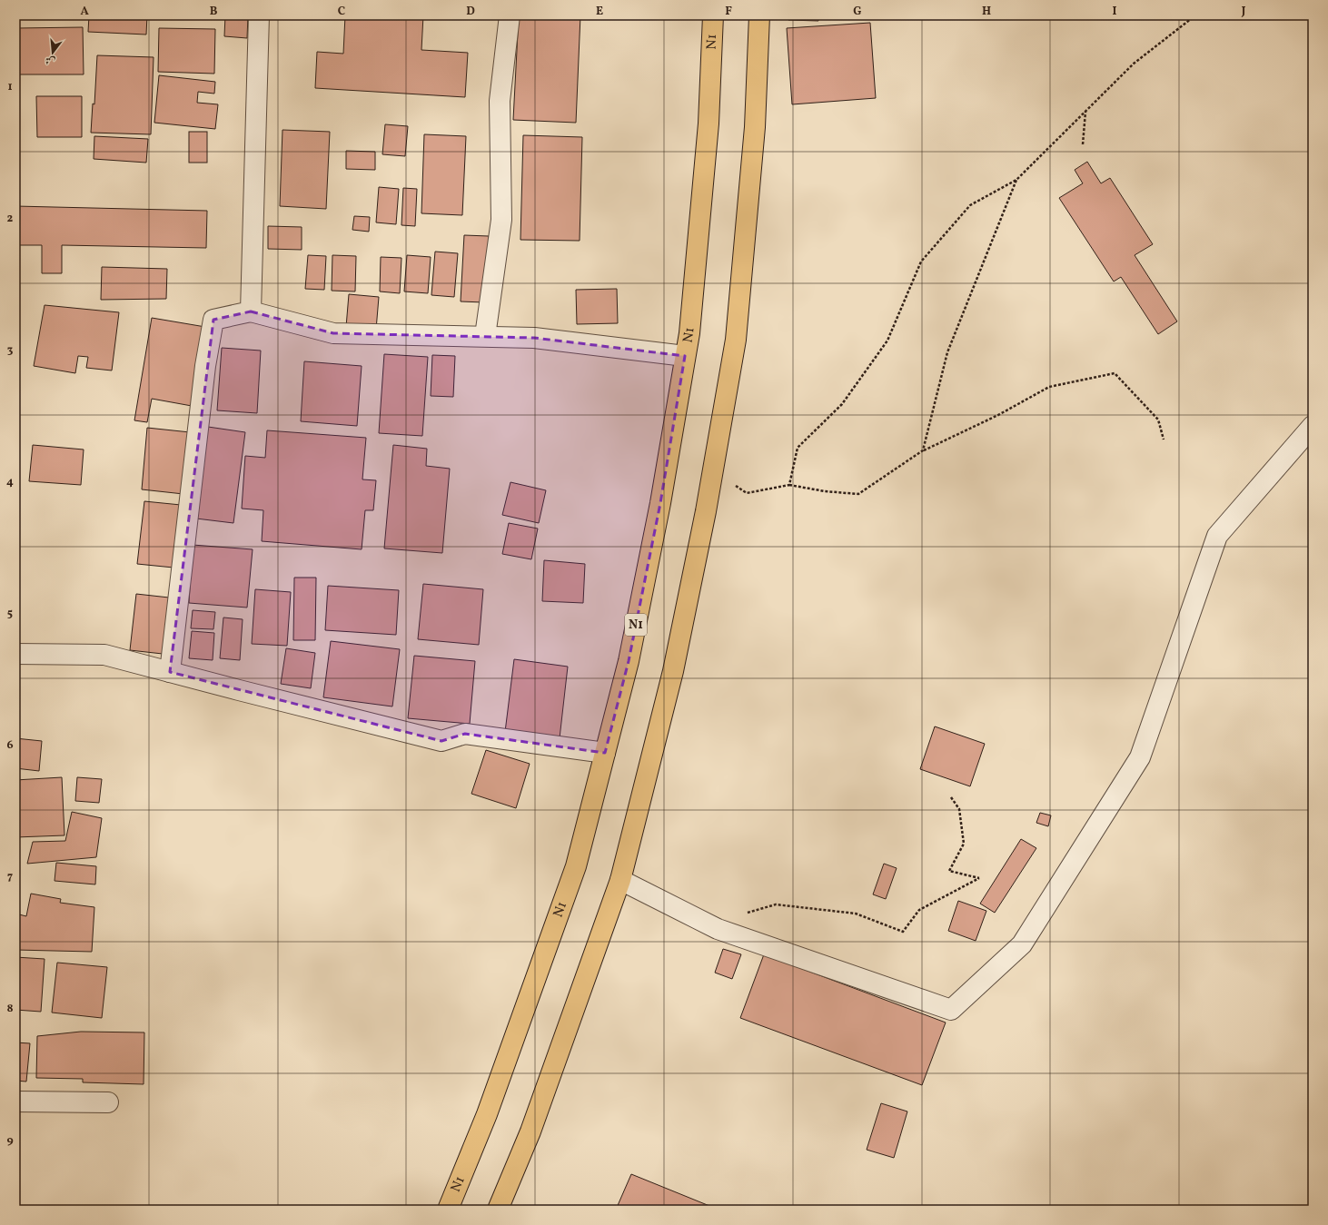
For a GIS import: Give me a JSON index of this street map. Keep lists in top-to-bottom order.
{
  "streets": {
    "highway": ["N1"]
  },
  "north": "bottom",
  "grid": {
    "columns": [
      "A",
      "B",
      "C",
      "D",
      "E",
      "F",
      "G",
      "H",
      "I",
      "J"
    ],
    "rows": [
      "1",
      "2",
      "3",
      "4",
      "5",
      "6",
      "7",
      "8",
      "9"
    ]
  }
}
